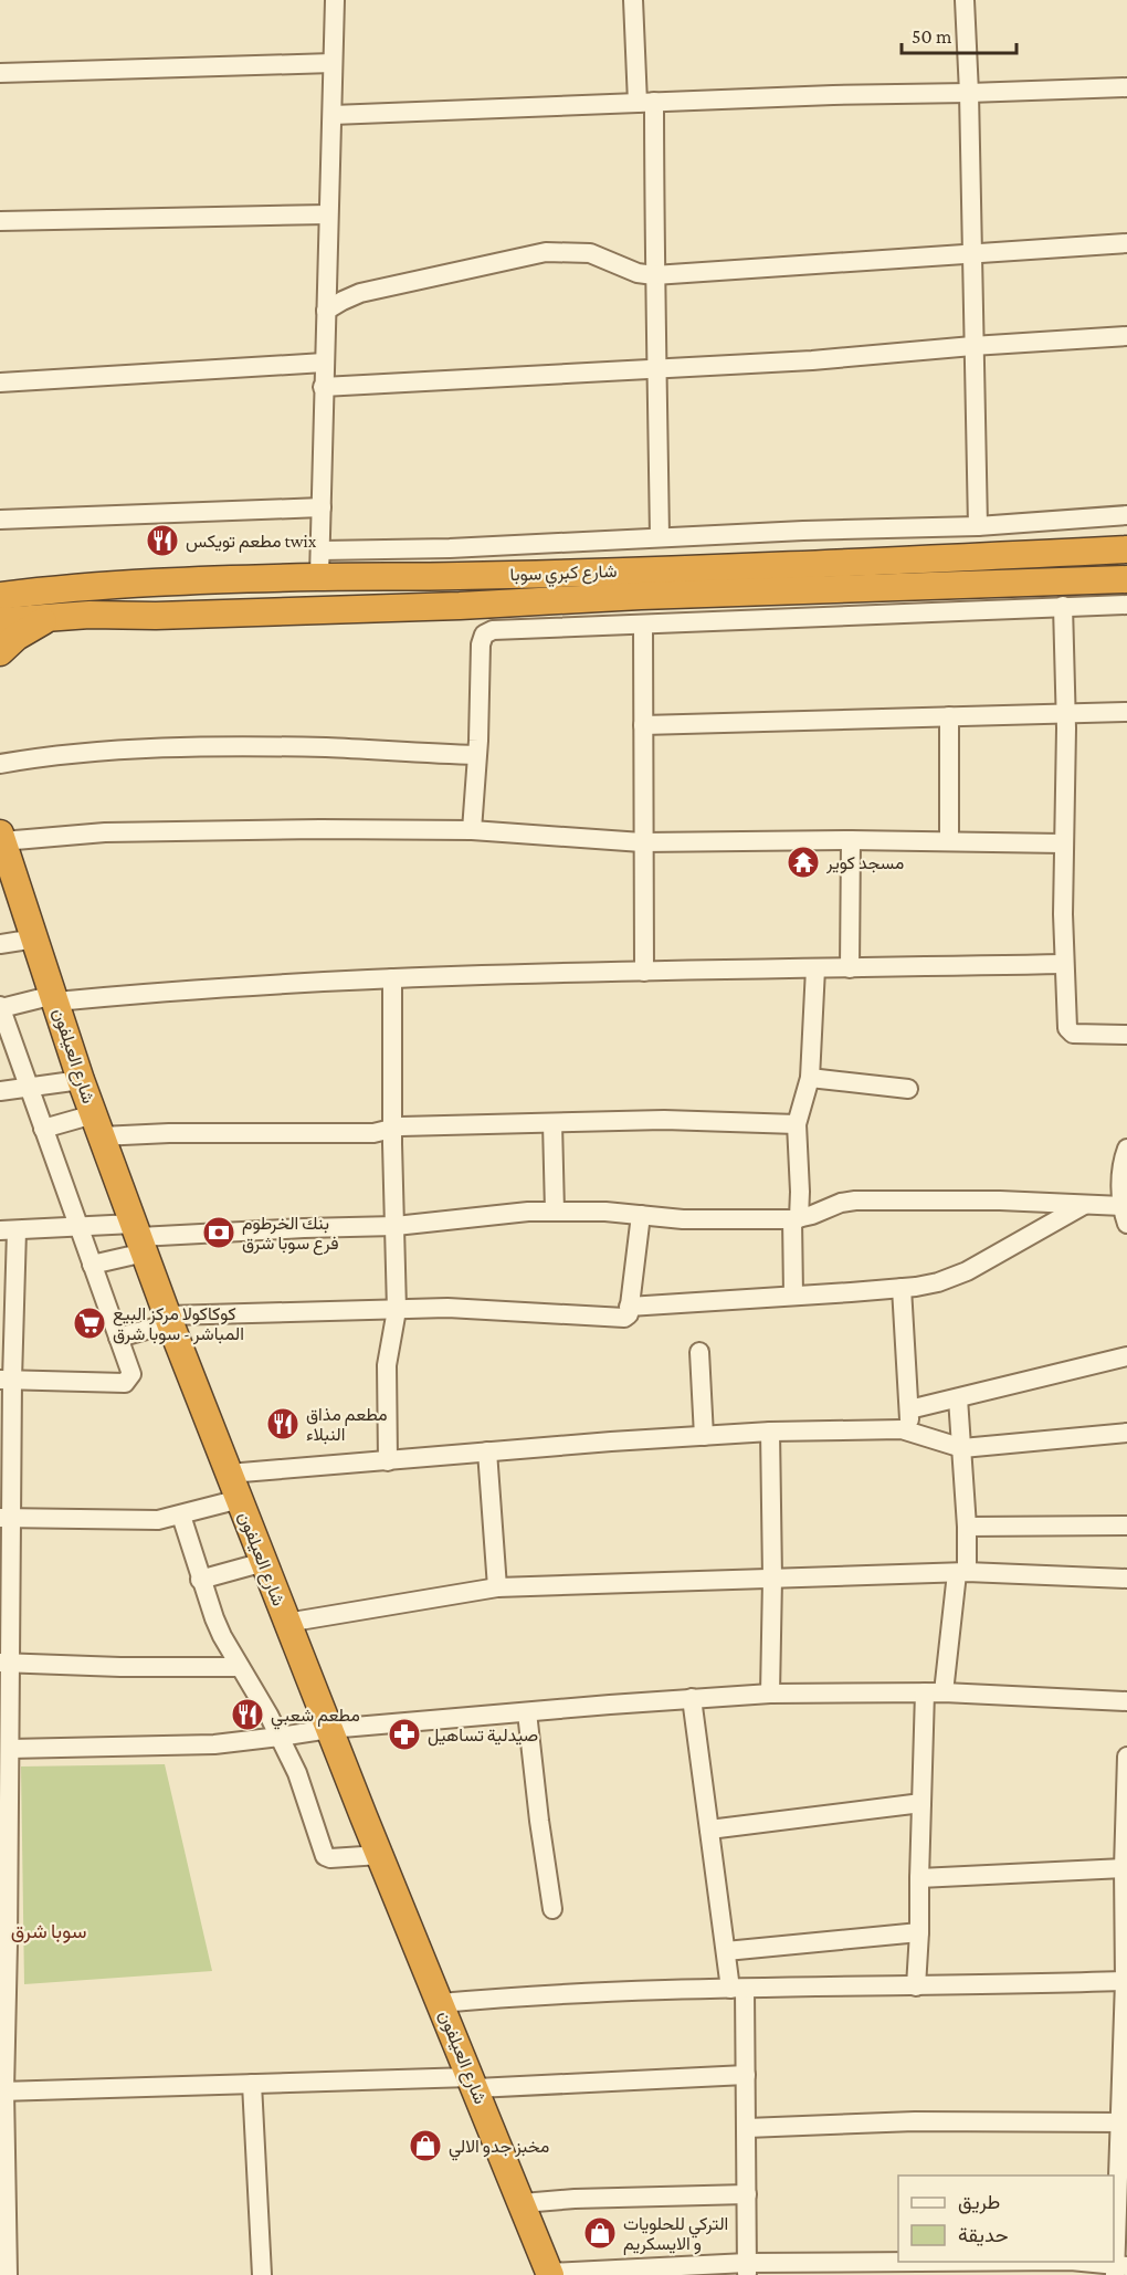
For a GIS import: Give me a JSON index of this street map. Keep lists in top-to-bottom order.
{
  "streets": {
    "highway": ["شارع كبري سوبا", "شارع العيلفون"]
  },
  "districts": ["سوبا شرق"],
  "places": {
    "restaurant": ["مطعم تويكس twix", "مطعم مذاق النبلاء", "مطعم شعبي"],
    "temple": ["مسجد كوير"],
    "bank": ["بنك الخرطوم فرع سوبا شرق"],
    "supermarket": ["كوكاكولا مركز البيع المباشر - سوبا شرق"],
    "pharmacy": ["صيدلية تساهيل"],
    "shop": ["مخبز جدو الالي", "التركي للحلويات و الايسكريم"]
  },
  "legend": ["طريق", "حديقة"],
  "scale_bar": "50 m"
}
